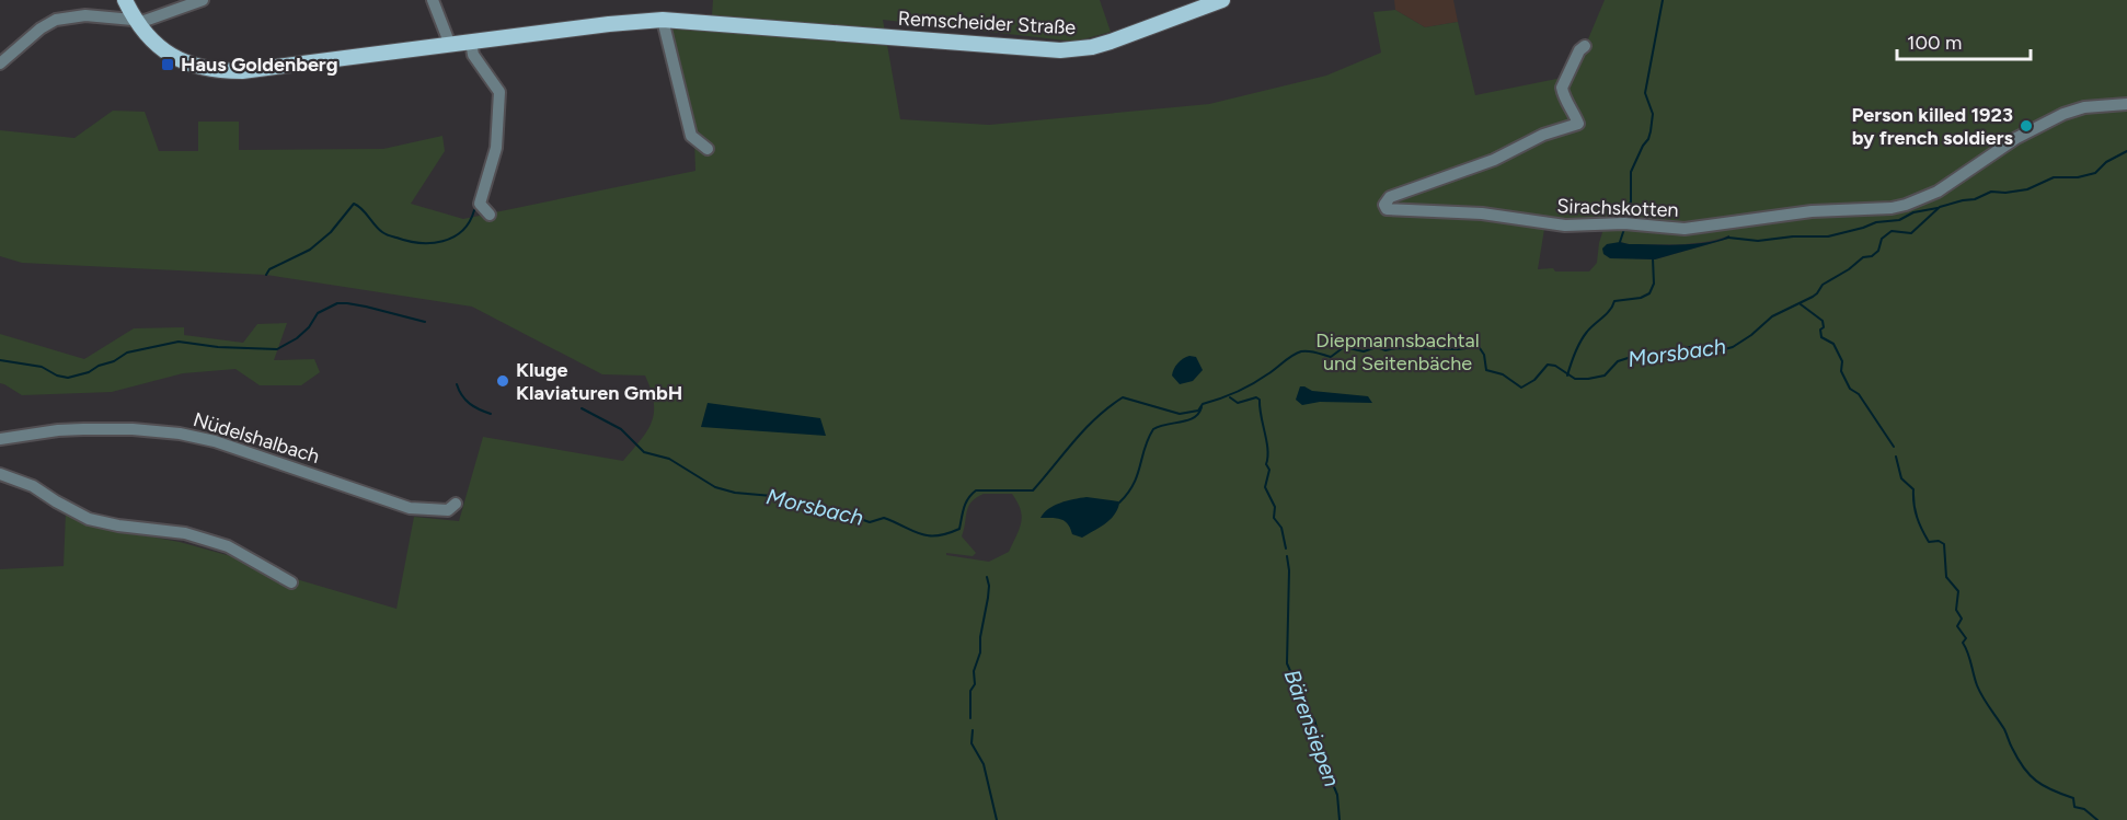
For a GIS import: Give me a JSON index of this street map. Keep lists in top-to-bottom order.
{
  "streets": {
    "main road": ["Remscheider Straße"],
    "street": ["Sirachskotten", "Nüdelshalbach"]
  },
  "water": ["Morsbach", "Bärensiepen"],
  "parks": ["Diepmannsbachtal und Seitenbäche"],
  "places": {
    "transit": ["Haus Goldenberg"],
    "other": ["Person killed 1923 by french soldiers", "Kluge Klaviaturen GmbH"]
  },
  "scale_bar": "100 m"
}
